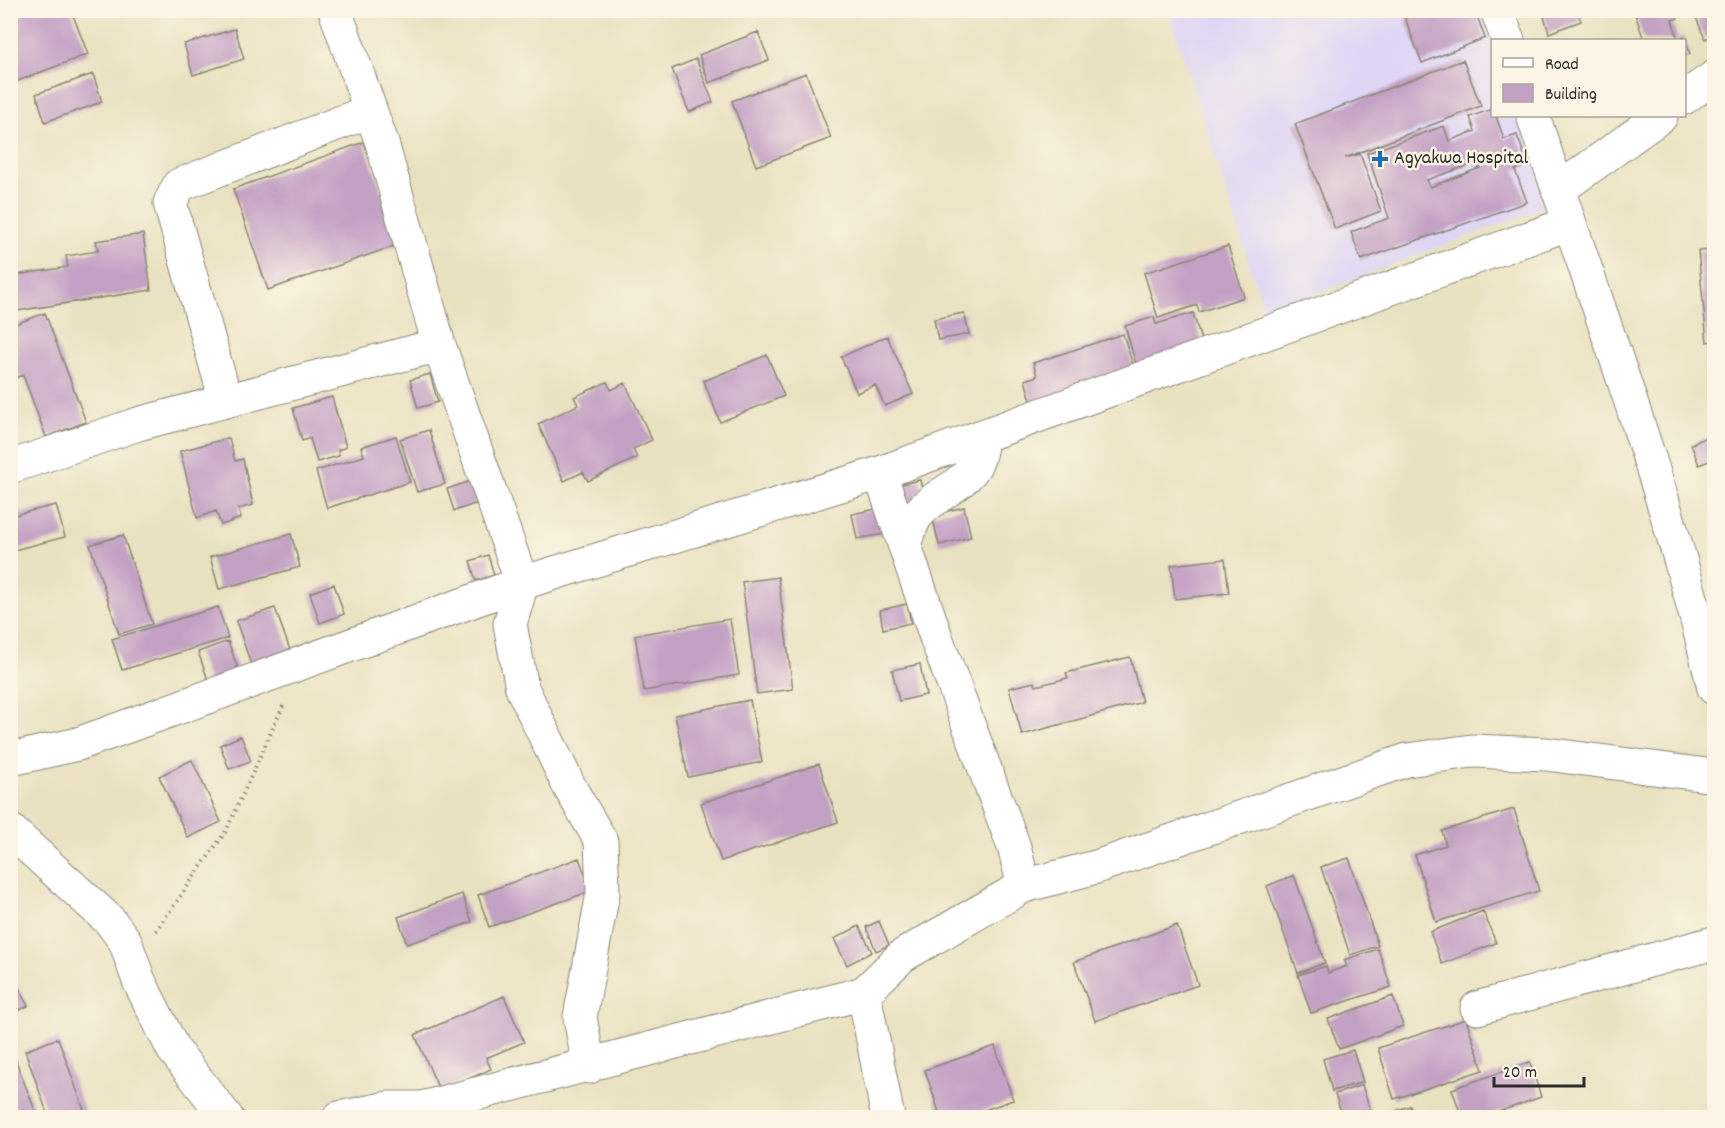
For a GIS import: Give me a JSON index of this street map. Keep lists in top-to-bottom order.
{
  "places": {
    "health": ["Agyakwa Hospital"]
  },
  "legend": ["Road", "Building"],
  "scale_bar": "20 m"
}
